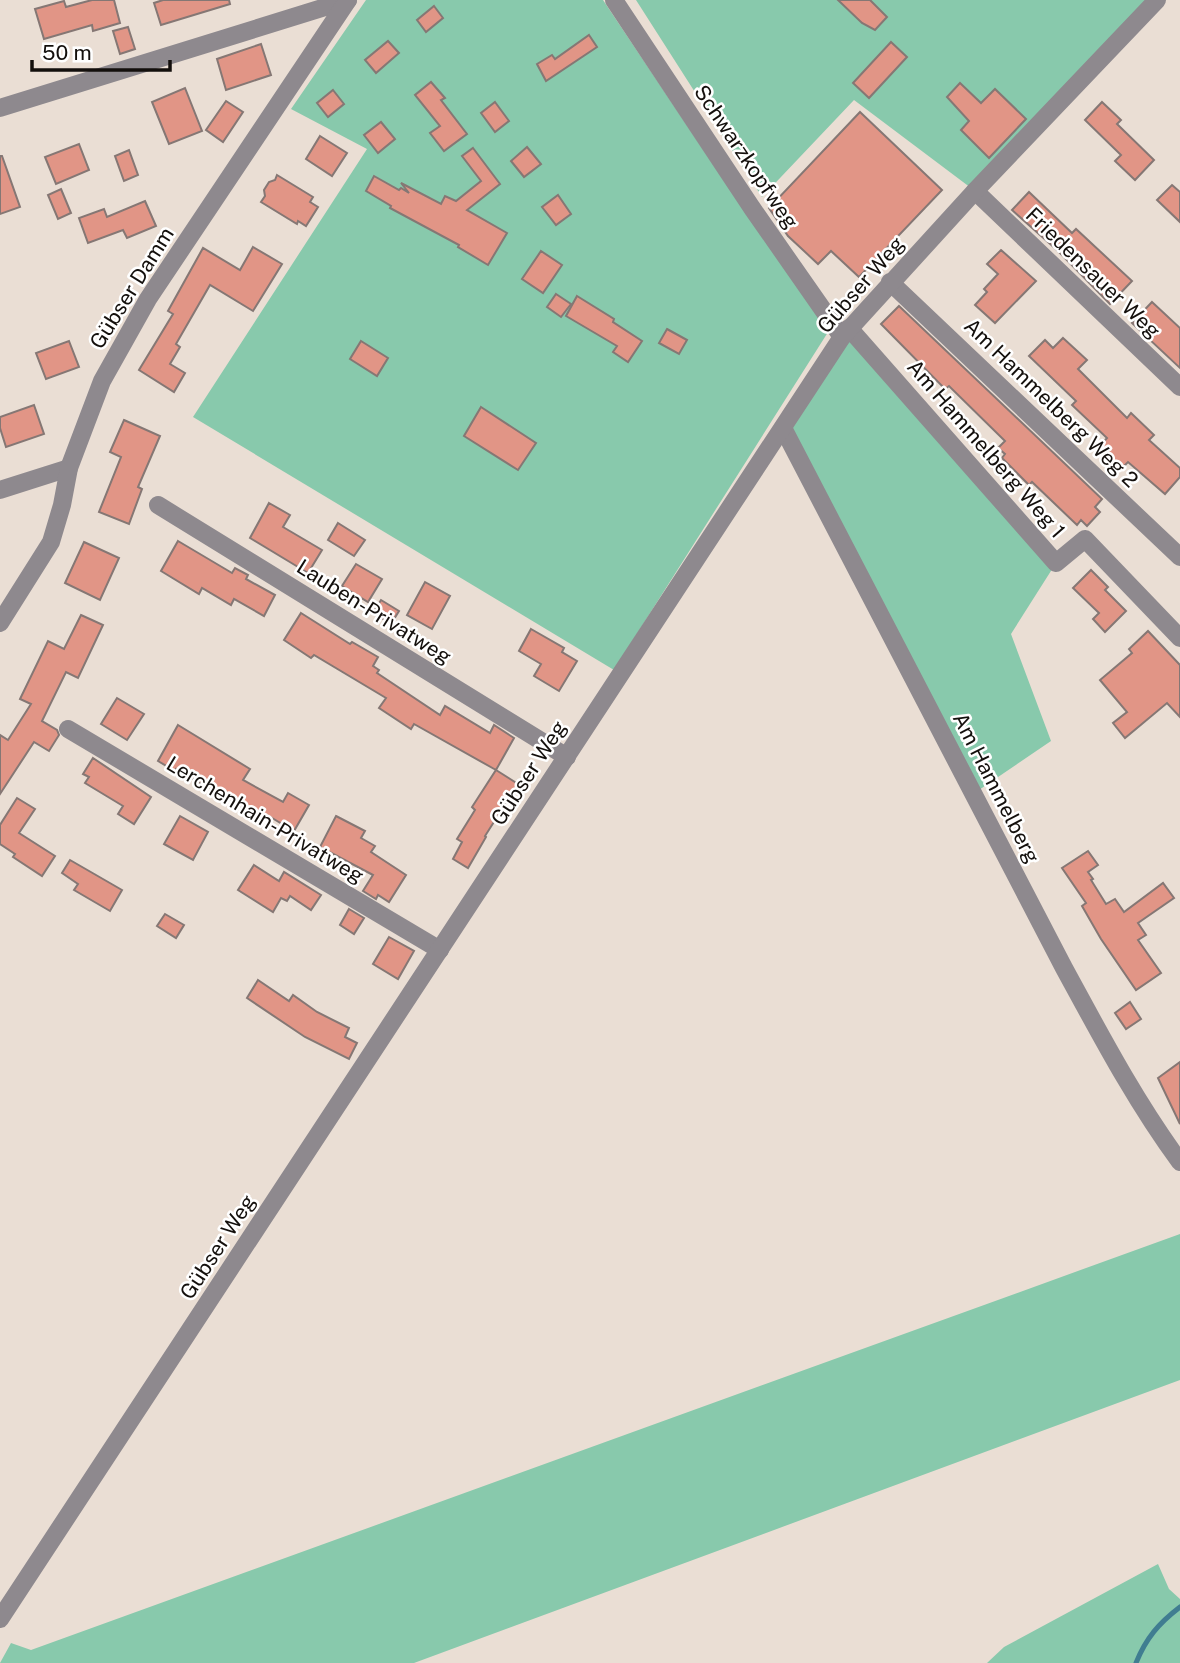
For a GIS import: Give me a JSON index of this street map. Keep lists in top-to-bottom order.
{
  "streets": {
    "street": [
      "Schwarzkopfweg",
      "Friedensauer Weg",
      "Gübser Weg",
      "Gübser Damm",
      "Am Hammelberg Weg 2",
      "Am Hammelberg Weg 1",
      "Lauben-Privatweg",
      "Am Hammelberg",
      "Lerchenhain-Privatweg"
    ]
  },
  "crossings": [
    ["Schwarzkopfweg", "Gübser Weg"],
    ["Schwarzkopfweg", "Am Hammelberg Weg 1"],
    ["Friedensauer Weg", "Gübser Weg"],
    ["Gübser Weg", "Am Hammelberg Weg 2"],
    ["Gübser Weg", "Am Hammelberg Weg 1"],
    ["Gübser Weg", "Lauben-Privatweg"],
    ["Gübser Weg", "Am Hammelberg"],
    ["Gübser Weg", "Lerchenhain-Privatweg"]
  ],
  "scale_bar": "50 m"
}
